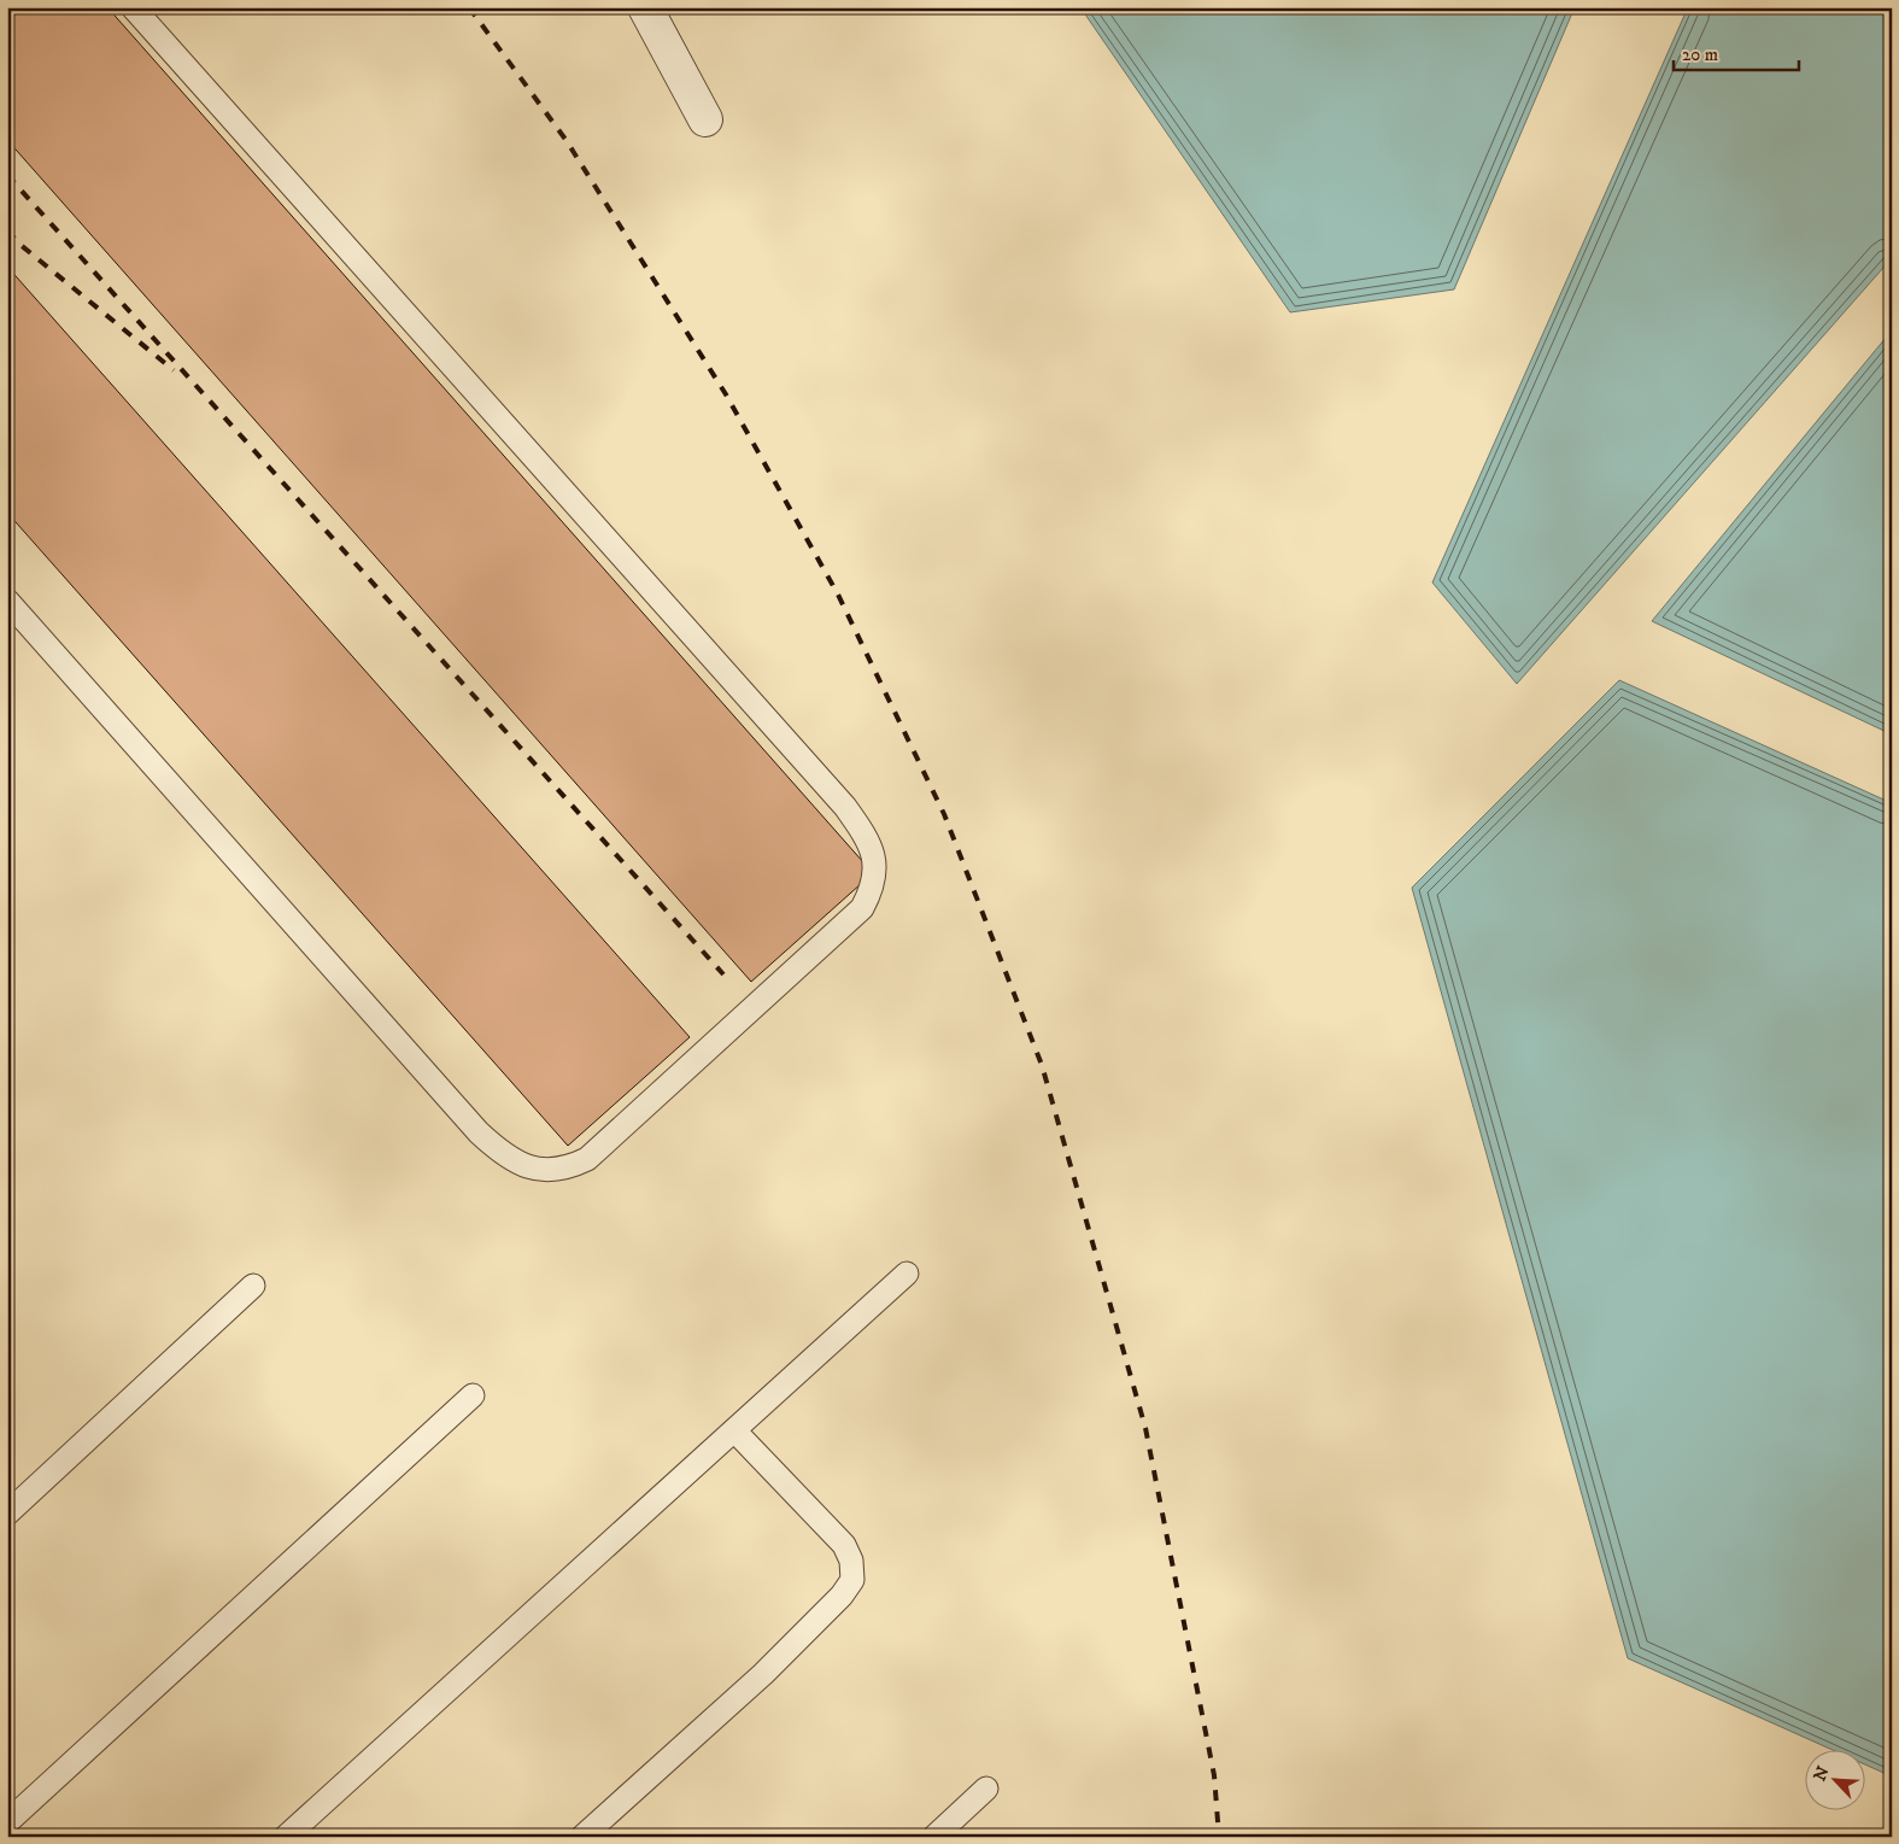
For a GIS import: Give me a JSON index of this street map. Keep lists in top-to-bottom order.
{
  "scale_bar": "20 m",
  "north": "top left"
}
